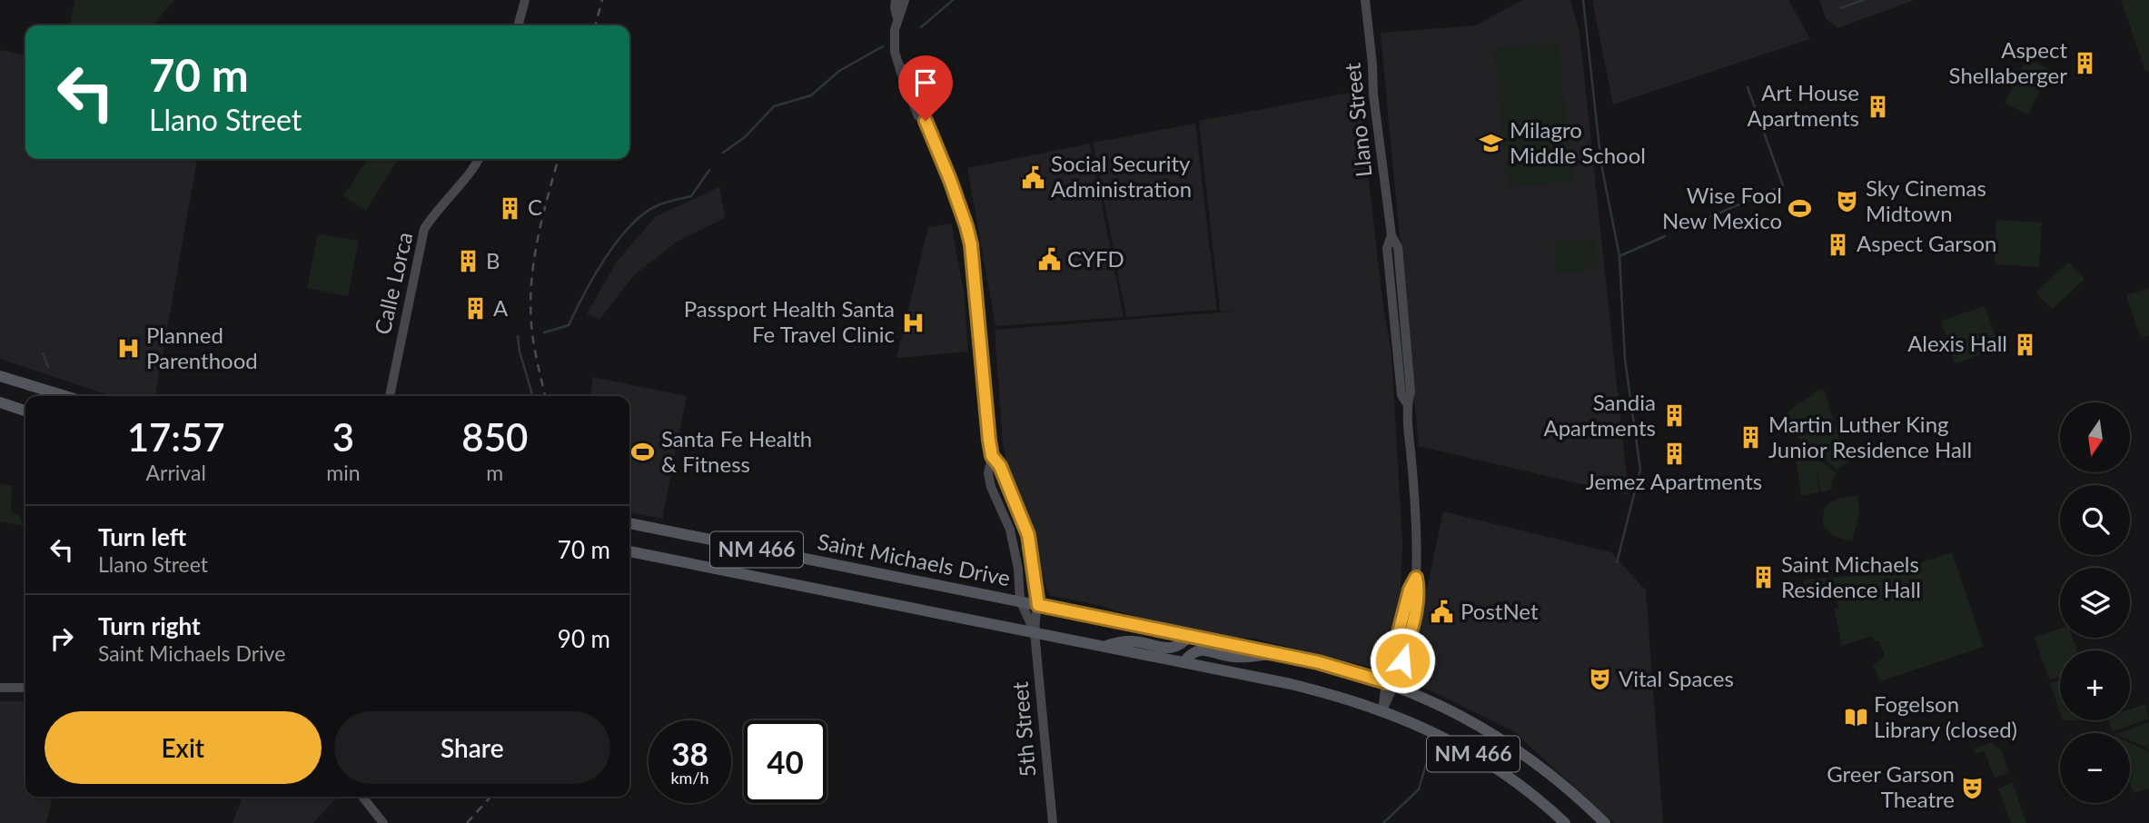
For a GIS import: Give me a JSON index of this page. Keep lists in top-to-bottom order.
{
  "streets": {
    "main road": ["NM 466", "Saint Michaels Drive"],
    "street": ["Llano Street", "Calle Lorca", "5th Street"]
  },
  "crossings": [
    ["Llano Street", "NM 466"],
    ["Llano Street", "Saint Michaels Drive"],
    ["NM 466", "5th Street"],
    ["Saint Michaels Drive", "5th Street"]
  ],
  "places": {
    "building": [
      "Aspect Shellaberger",
      "Art House Apartments",
      "C",
      "Aspect Garson",
      "B",
      "A",
      "Alexis Hall",
      "Sandia Apartments",
      "Martin Luther King Junior Residence Hall",
      "Jemez Apartments",
      "Saint Michaels Residence Hall"
    ],
    "school or university": ["Milagro Middle School"],
    "public building": ["Social Security Administration", "CYFD", "PostNet"],
    "theatre": ["Sky Cinemas Midtown", "Vital Spaces", "Greer Garson Theatre"],
    "sports": ["Wise Fool New Mexico", "Santa Fe Health & Fitness"],
    "hospital": ["Passport Health Santa Fe Travel Clinic", "Planned Parenthood"],
    "library": ["Fogelson Library (closed)"]
  },
  "north": "bottom",
  "page": {
    "turn": ["70 m", "Llano Street"],
    "eta": [
      "17:57",
      "Arrival",
      "3",
      "min",
      "850",
      "m"
    ],
    "map_buttons": ["+", "−"],
    "list": [
      {
        "name": "Turn left",
        "note": "Llano Street",
        "value": "70 m"
      },
      {
        "name": "Turn right",
        "note": "Saint Michaels Drive",
        "value": "90 m"
      }
    ],
    "buttons": ["Exit", "Share"],
    "speed": "38 km/h",
    "limit": "40"
  }
}
